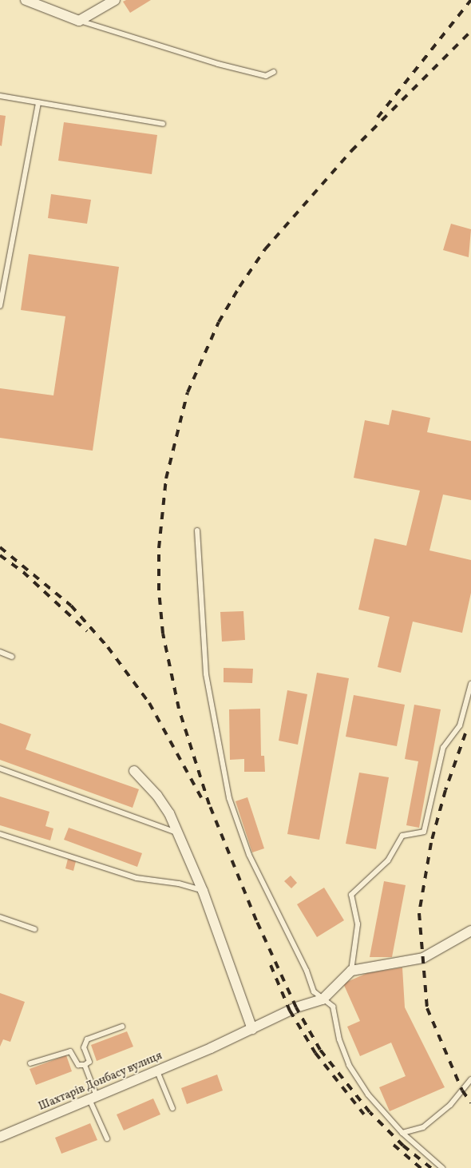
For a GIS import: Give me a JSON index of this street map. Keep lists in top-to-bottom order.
{
  "streets": {
    "street": ["Шахтарів Донбасу вулиця"]
  }
}
